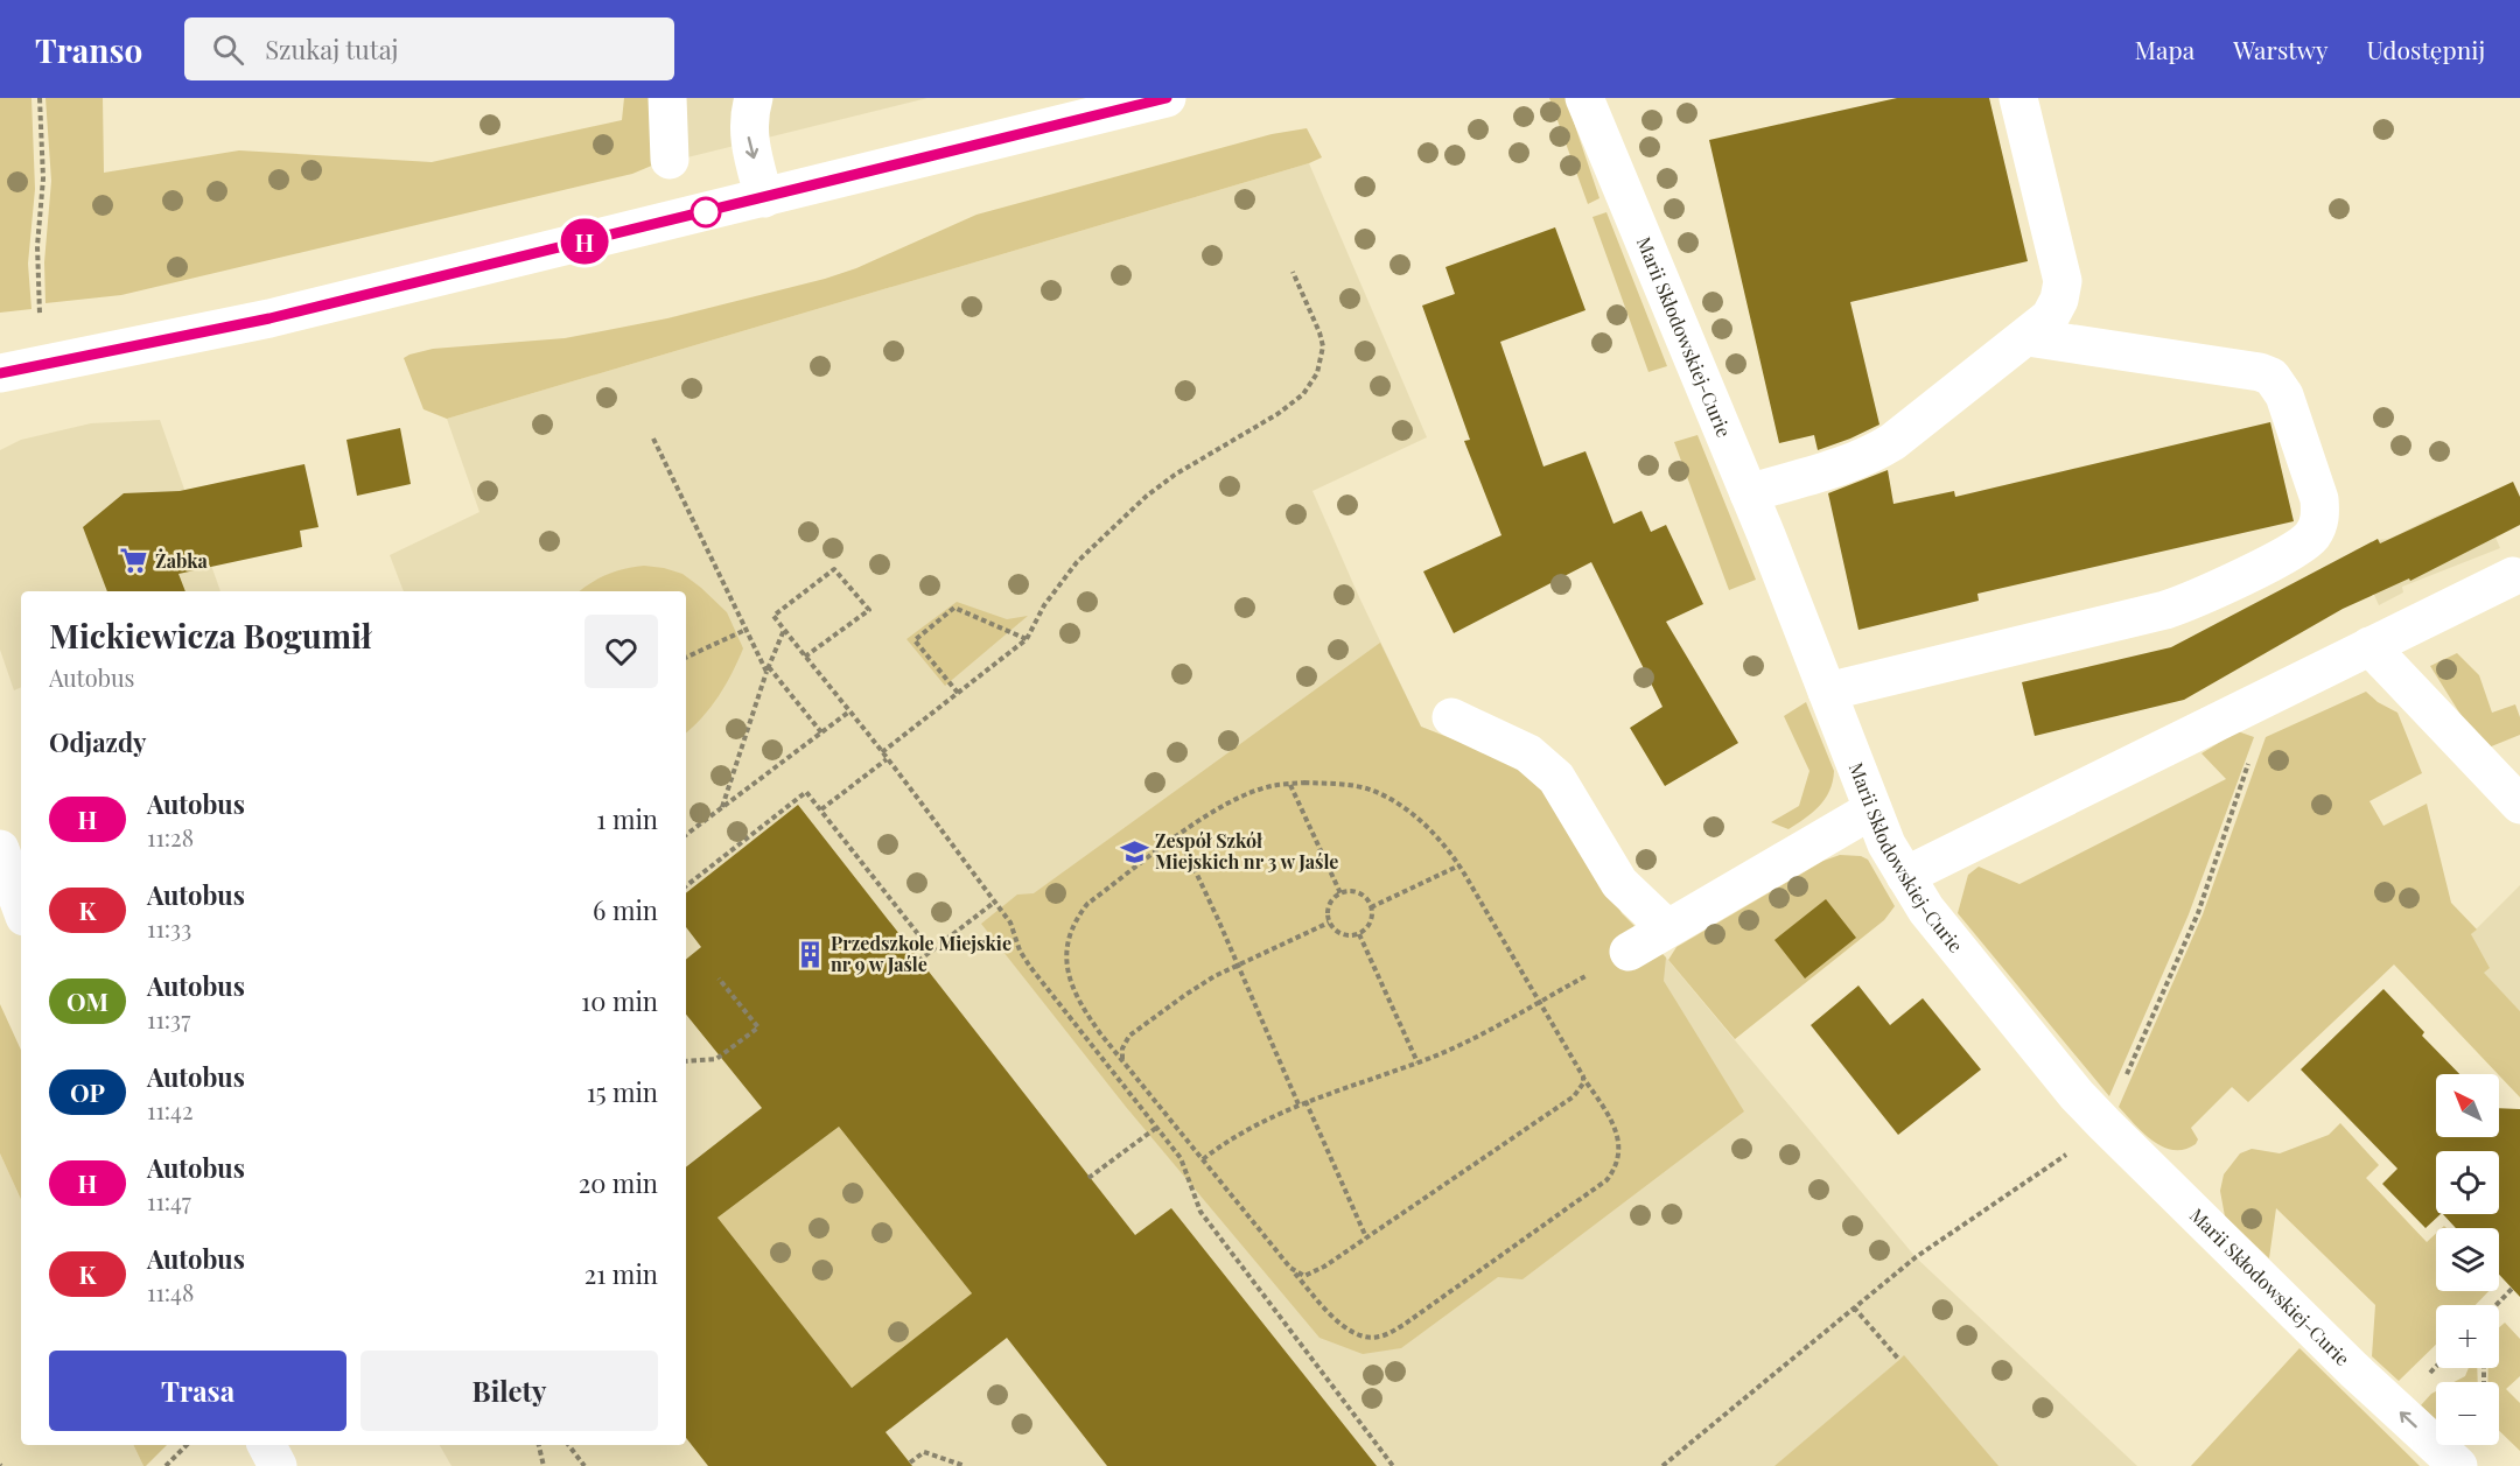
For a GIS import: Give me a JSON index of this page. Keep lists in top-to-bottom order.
{
  "streets": {
    "street": ["Marii Skłodowskiej-Curie"]
  },
  "one_way": ["Marii Skłodowskiej-Curie"],
  "places": {
    "supermarket": ["Żabka"],
    "school or university": ["Zespół Szkół Miejskich nr 3 w Jaśle"],
    "building": ["Przedszkole Miejskie nr 9 w Jaśle"]
  },
  "lines": ["bus line H"],
  "north": "top left",
  "page": {
    "header": "Transo",
    "search": "Szukaj tutaj",
    "nav": ["Mapa", "Warstwy", "Udostępnij"],
    "on_map": "H",
    "heading": [
      ["Mickiewicza Bogumił", "Autobus"],
      "Odjazdy"
    ],
    "list": [
      {
        "mark": "H",
        "name": "Autobus",
        "note": "11:28",
        "value": "1 min"
      },
      {
        "mark": "K",
        "name": "Autobus",
        "note": "11:33",
        "value": "6 min"
      },
      {
        "mark": "OM",
        "name": "Autobus",
        "note": "11:37",
        "value": "10 min"
      },
      {
        "mark": "OP",
        "name": "Autobus",
        "note": "11:42",
        "value": "15 min"
      },
      {
        "mark": "H",
        "name": "Autobus",
        "note": "11:47",
        "value": "20 min"
      },
      {
        "mark": "K",
        "name": "Autobus",
        "note": "11:48",
        "value": "21 min"
      }
    ],
    "map_buttons": ["+", "−"],
    "buttons": ["Trasa", "Bilety"]
  }
}
